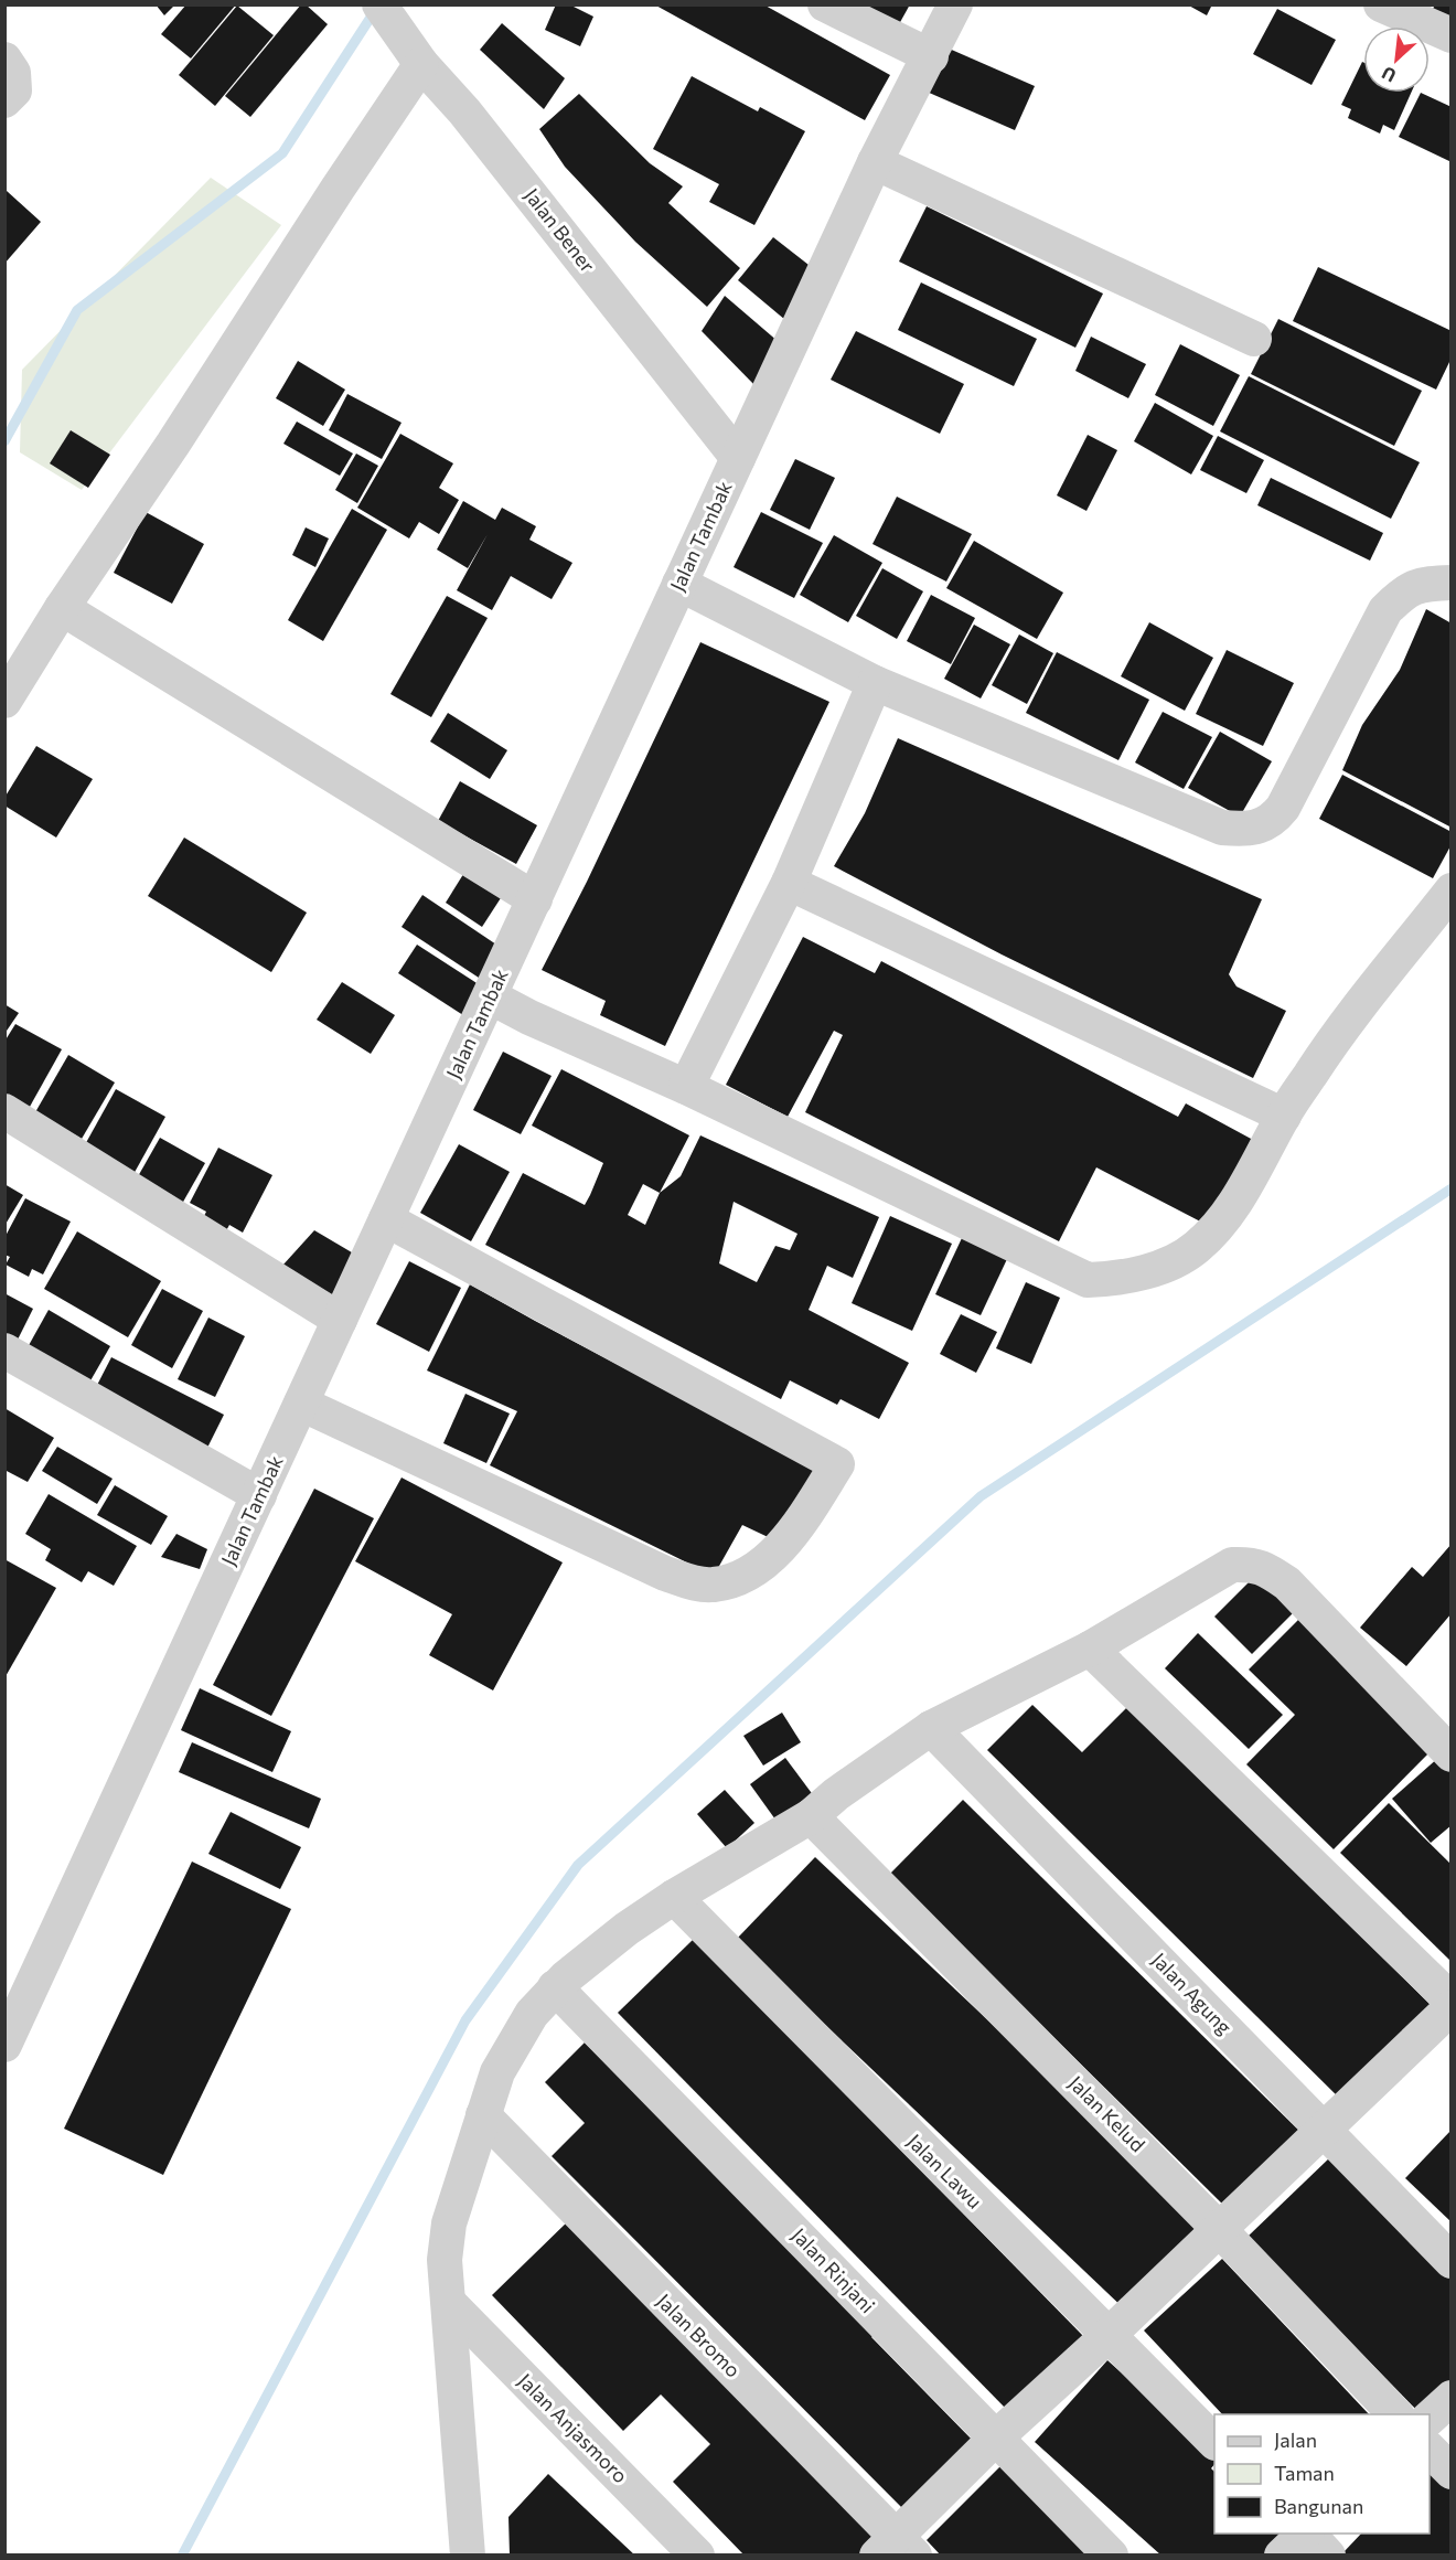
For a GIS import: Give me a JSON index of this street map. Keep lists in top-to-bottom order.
{
  "streets": {
    "street": [
      "Jalan Bener",
      "Jalan Tambak",
      "Jalan Agung",
      "Jalan Kelud",
      "Jalan Lawu",
      "Jalan Rinjani",
      "Jalan Bromo",
      "Jalan Anjasmoro"
    ]
  },
  "crossings": [
    ["Jalan Bener", "Jalan Tambak"]
  ],
  "legend": ["Jalan", "Taman", "Bangunan"],
  "north": "bottom left"
}
